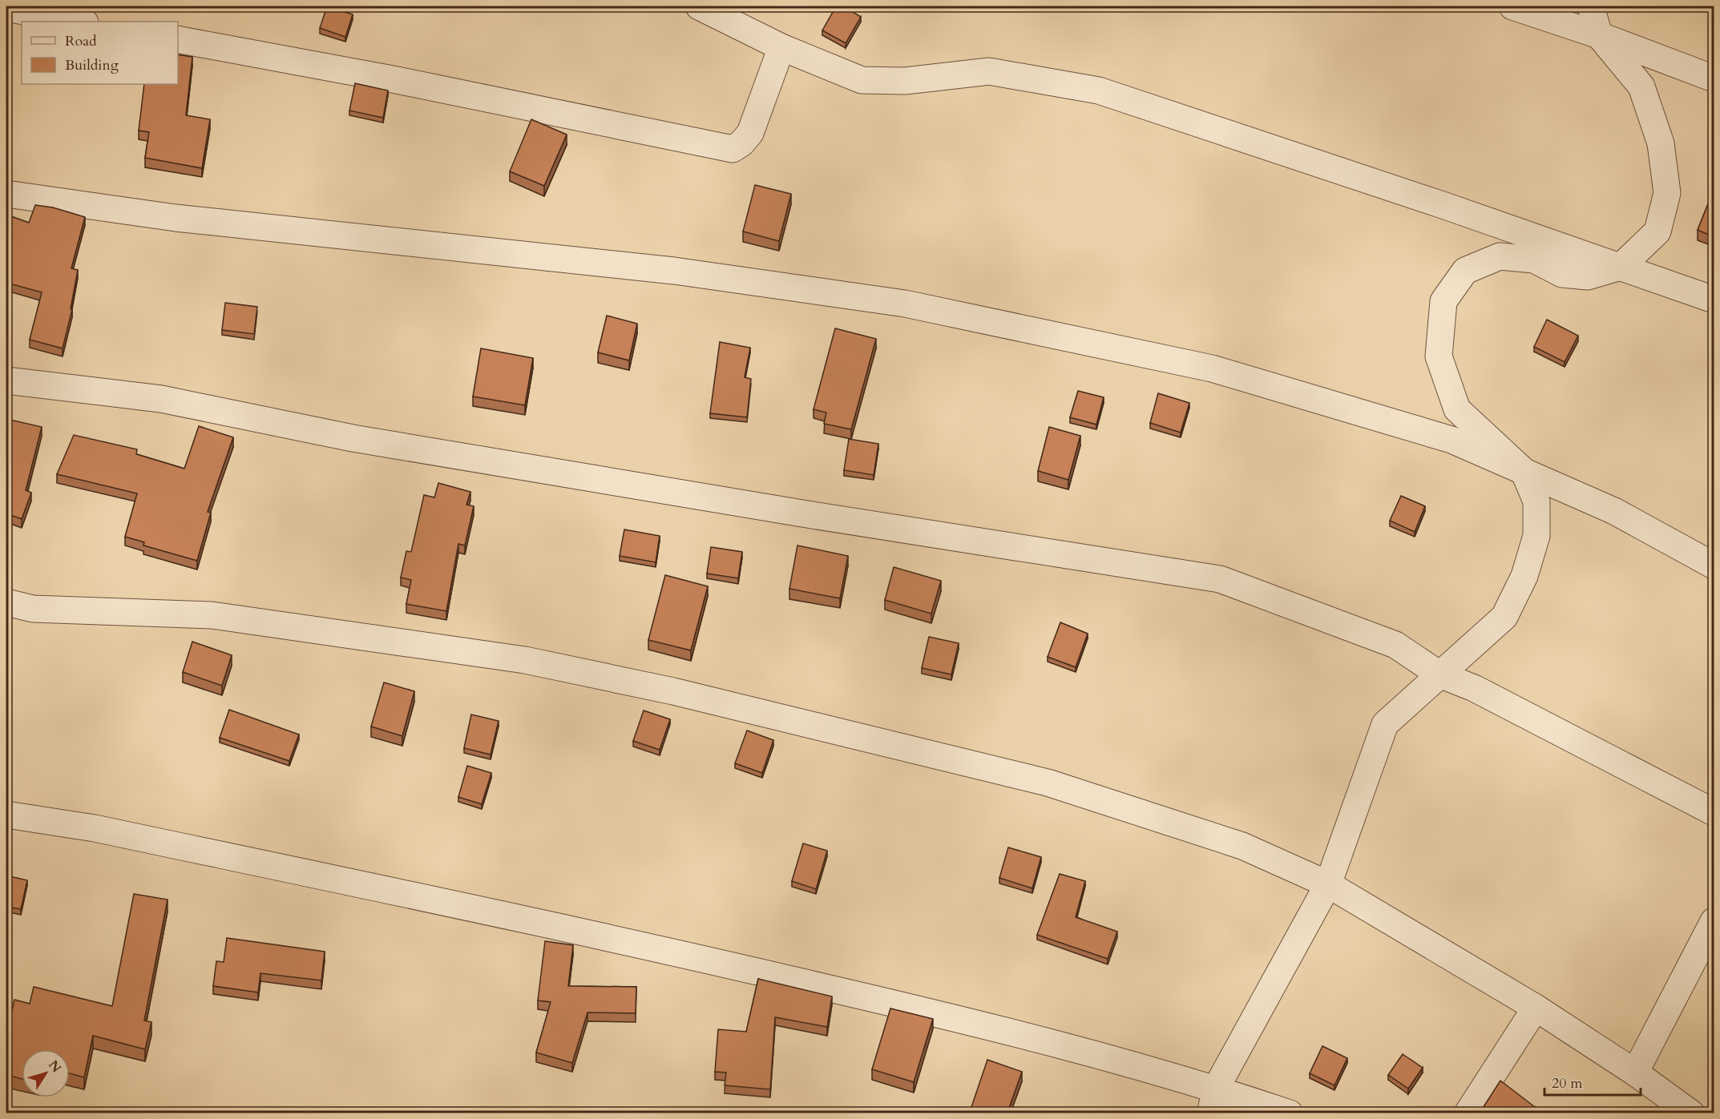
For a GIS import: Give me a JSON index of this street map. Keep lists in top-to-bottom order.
{
  "legend": ["Road", "Building"],
  "scale_bar": "20 m",
  "north": "top right"
}
